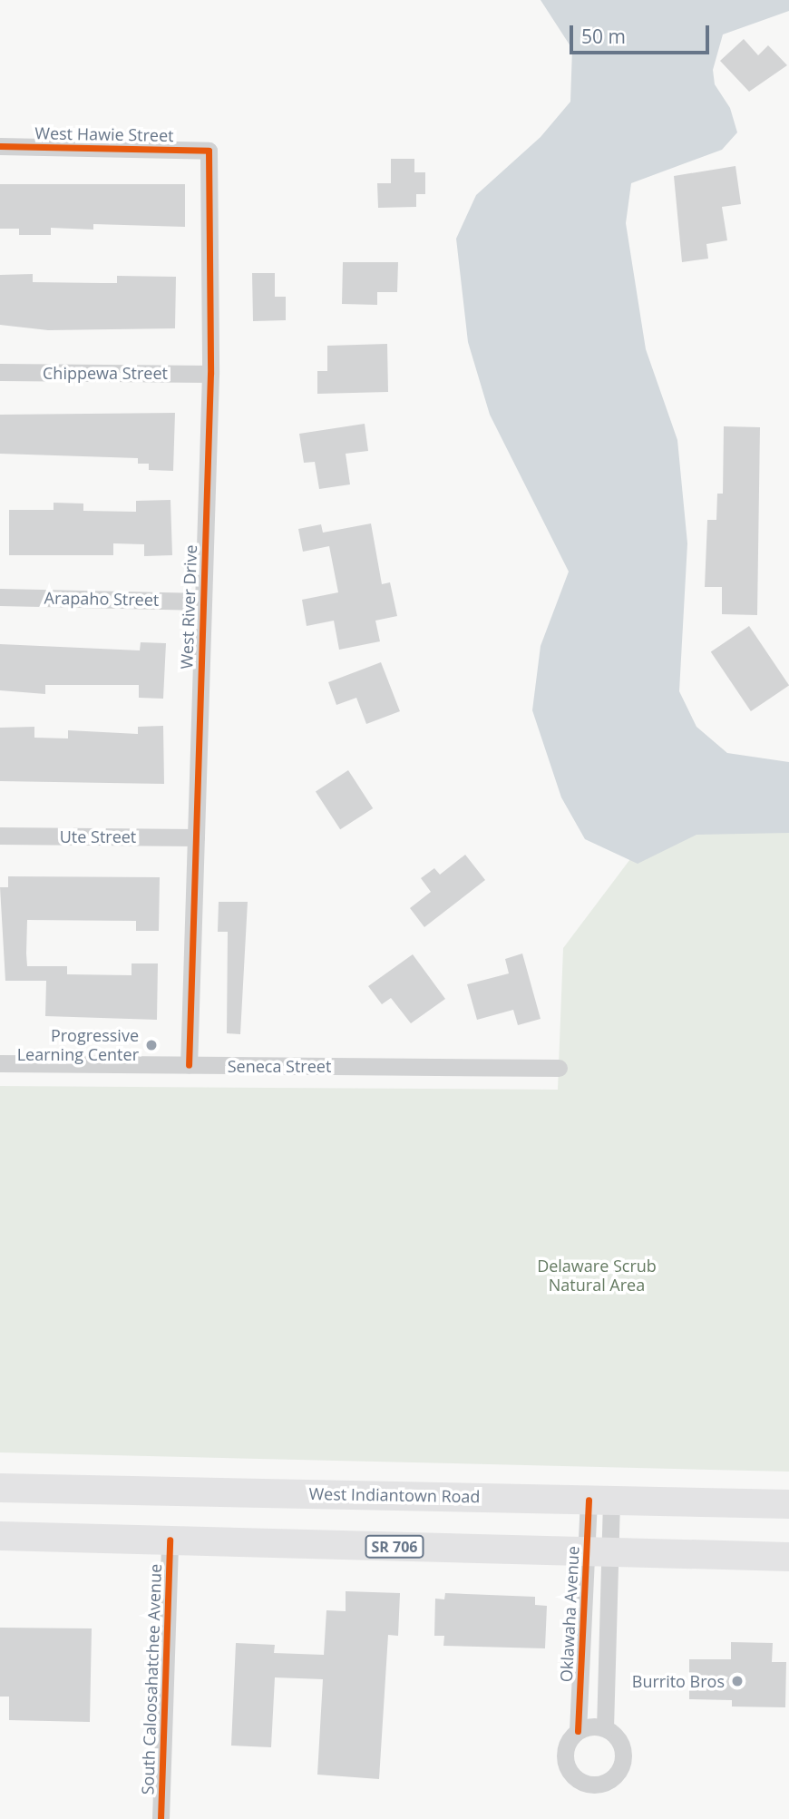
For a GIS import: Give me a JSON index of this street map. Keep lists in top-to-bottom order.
{
  "streets": {
    "main road": ["West Indiantown Road", "SR 706"],
    "street": [
      "West Hawie Street",
      "Chippewa Street",
      "Arapaho Street",
      "West River Drive",
      "Ute Street",
      "Seneca Street",
      "Oklawaha Avenue",
      "South Caloosahatchee Avenue"
    ]
  },
  "crossings": [
    ["West Hawie Street", "West River Drive"],
    ["Chippewa Street", "West River Drive"],
    ["Arapaho Street", "West River Drive"],
    ["West River Drive", "Ute Street"],
    ["West River Drive", "Seneca Street"],
    ["West Indiantown Road", "Oklawaha Avenue"],
    ["SR 706", "Oklawaha Avenue"],
    ["SR 706", "South Caloosahatchee Avenue"]
  ],
  "parks": ["Delaware Scrub Natural Area"],
  "places": ["Progressive Learning Center", "Burrito Bros"],
  "scale_bar": "50 m"
}
